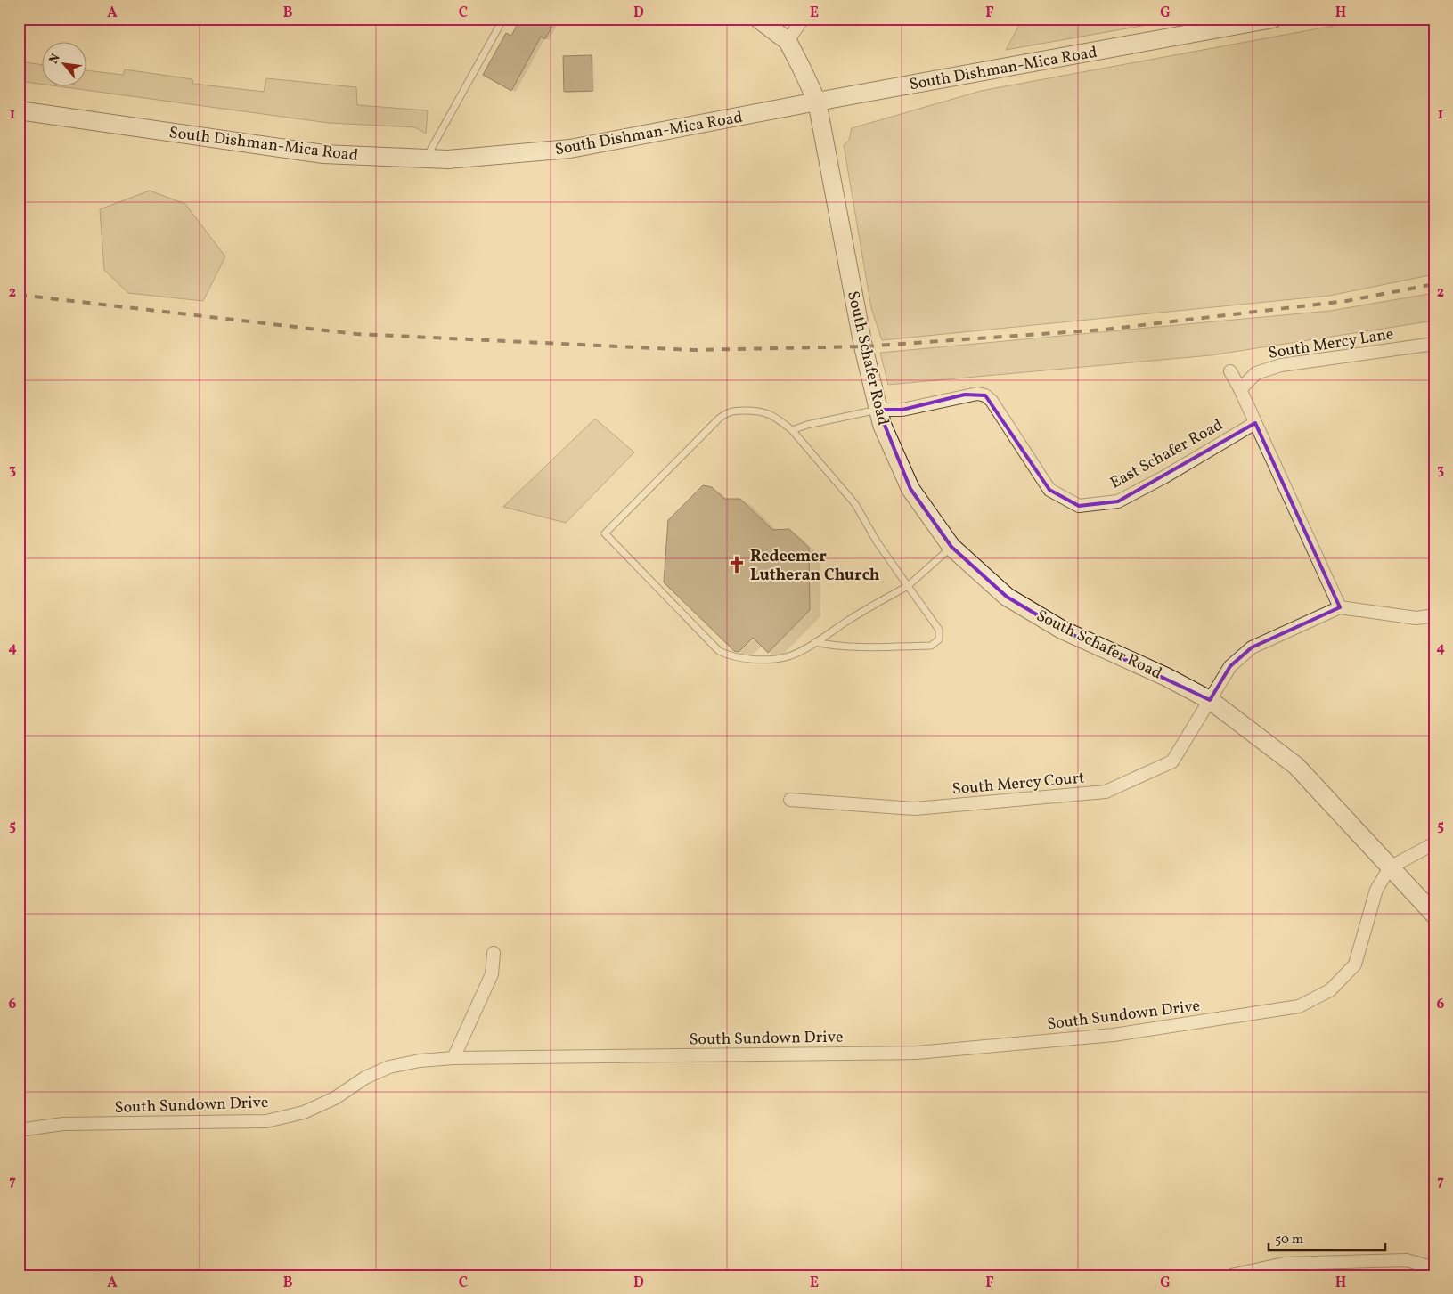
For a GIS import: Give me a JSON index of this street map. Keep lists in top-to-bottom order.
{
  "streets": {
    "main road": ["South Dishman-Mica Road", "South Schafer Road"],
    "street": [
      "South Mercy Lane",
      "East Schafer Road",
      "South Mercy Court",
      "South Sundown Drive"
    ]
  },
  "crossings": [
    ["South Dishman-Mica Road", "South Schafer Road"],
    ["South Schafer Road", "East Schafer Road"],
    ["South Schafer Road", "South Mercy Court"],
    ["South Schafer Road", "South Sundown Drive"]
  ],
  "places": {
    "church": ["Redeemer Lutheran Church"]
  },
  "scale_bar": "50 m",
  "north": "top left",
  "grid": {
    "columns": [
      "A",
      "B",
      "C",
      "D",
      "E",
      "F",
      "G",
      "H"
    ],
    "rows": [
      "1",
      "2",
      "3",
      "4",
      "5",
      "6",
      "7"
    ]
  }
}
